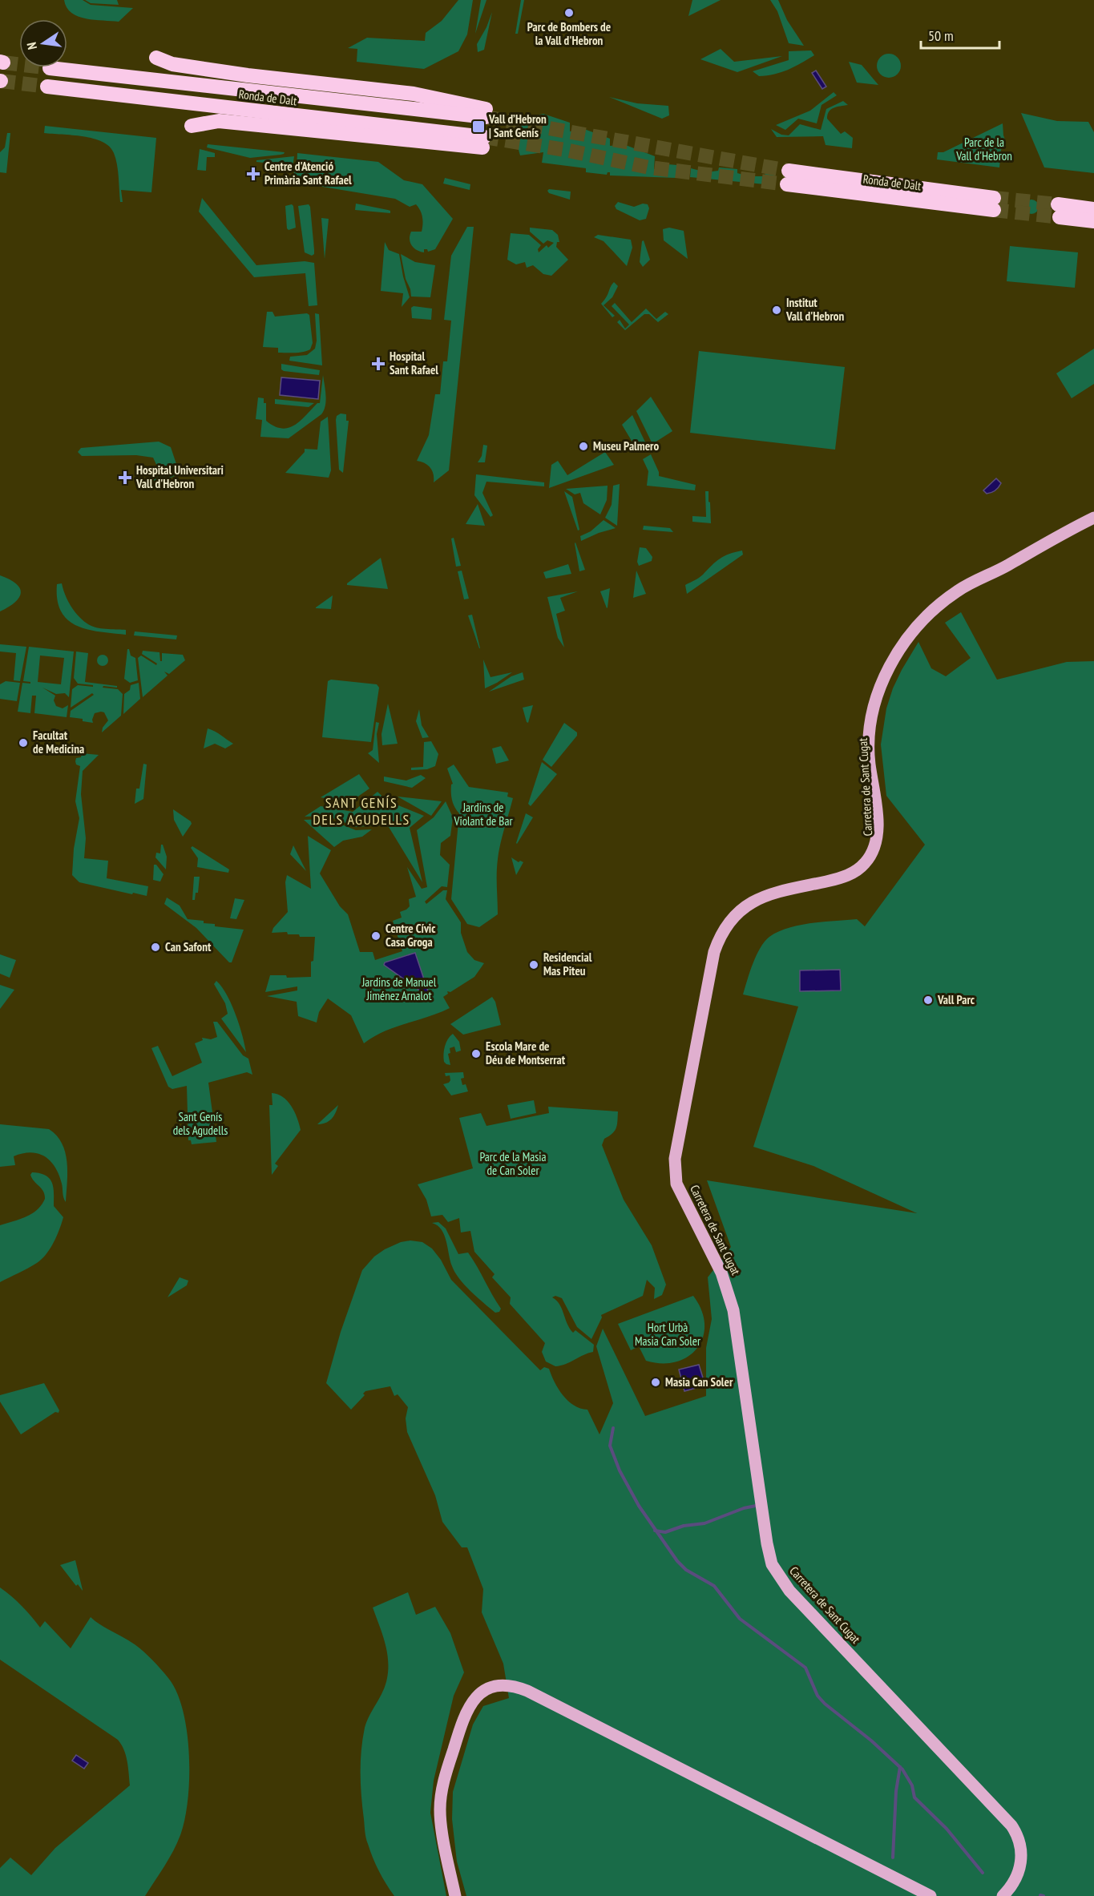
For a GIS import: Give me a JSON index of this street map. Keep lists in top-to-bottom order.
{
  "streets": {
    "highway": ["Ronda de Dalt"],
    "main road": ["Carretera de Sant Cugat"]
  },
  "districts": ["SANT GENÍS DELS AGUDELLS"],
  "parks": [
    "Parc de la Vall d'Hebron",
    "Jardins de Violant de Bar",
    "Jardins de Manuel Jiménez Arnalot",
    "Sant Genís dels Agudells",
    "Parc de la Masia de Can Soler",
    "Hort Urbà Masia Can Soler"
  ],
  "places": {
    "other": [
      "Parc de Bombers de la Vall d'Hebron",
      "Institut Vall d'Hebron",
      "Museu Palmero",
      "Facultat de Medicina",
      "Centre Cívic Casa Groga",
      "Can Safont",
      "Residencial Mas Piteu",
      "Vall Parc",
      "Escola Mare de Déu de Montserrat",
      "Masia Can Soler"
    ],
    "transit": ["Vall d’Hebron | Sant Genís"],
    "health": ["Centre d'Atenció Primària Sant Rafael", "Hospital Sant Rafael", "Hospital Universitari Vall d'Hebron"]
  },
  "scale_bar": "50 m",
  "north": "left"
}
